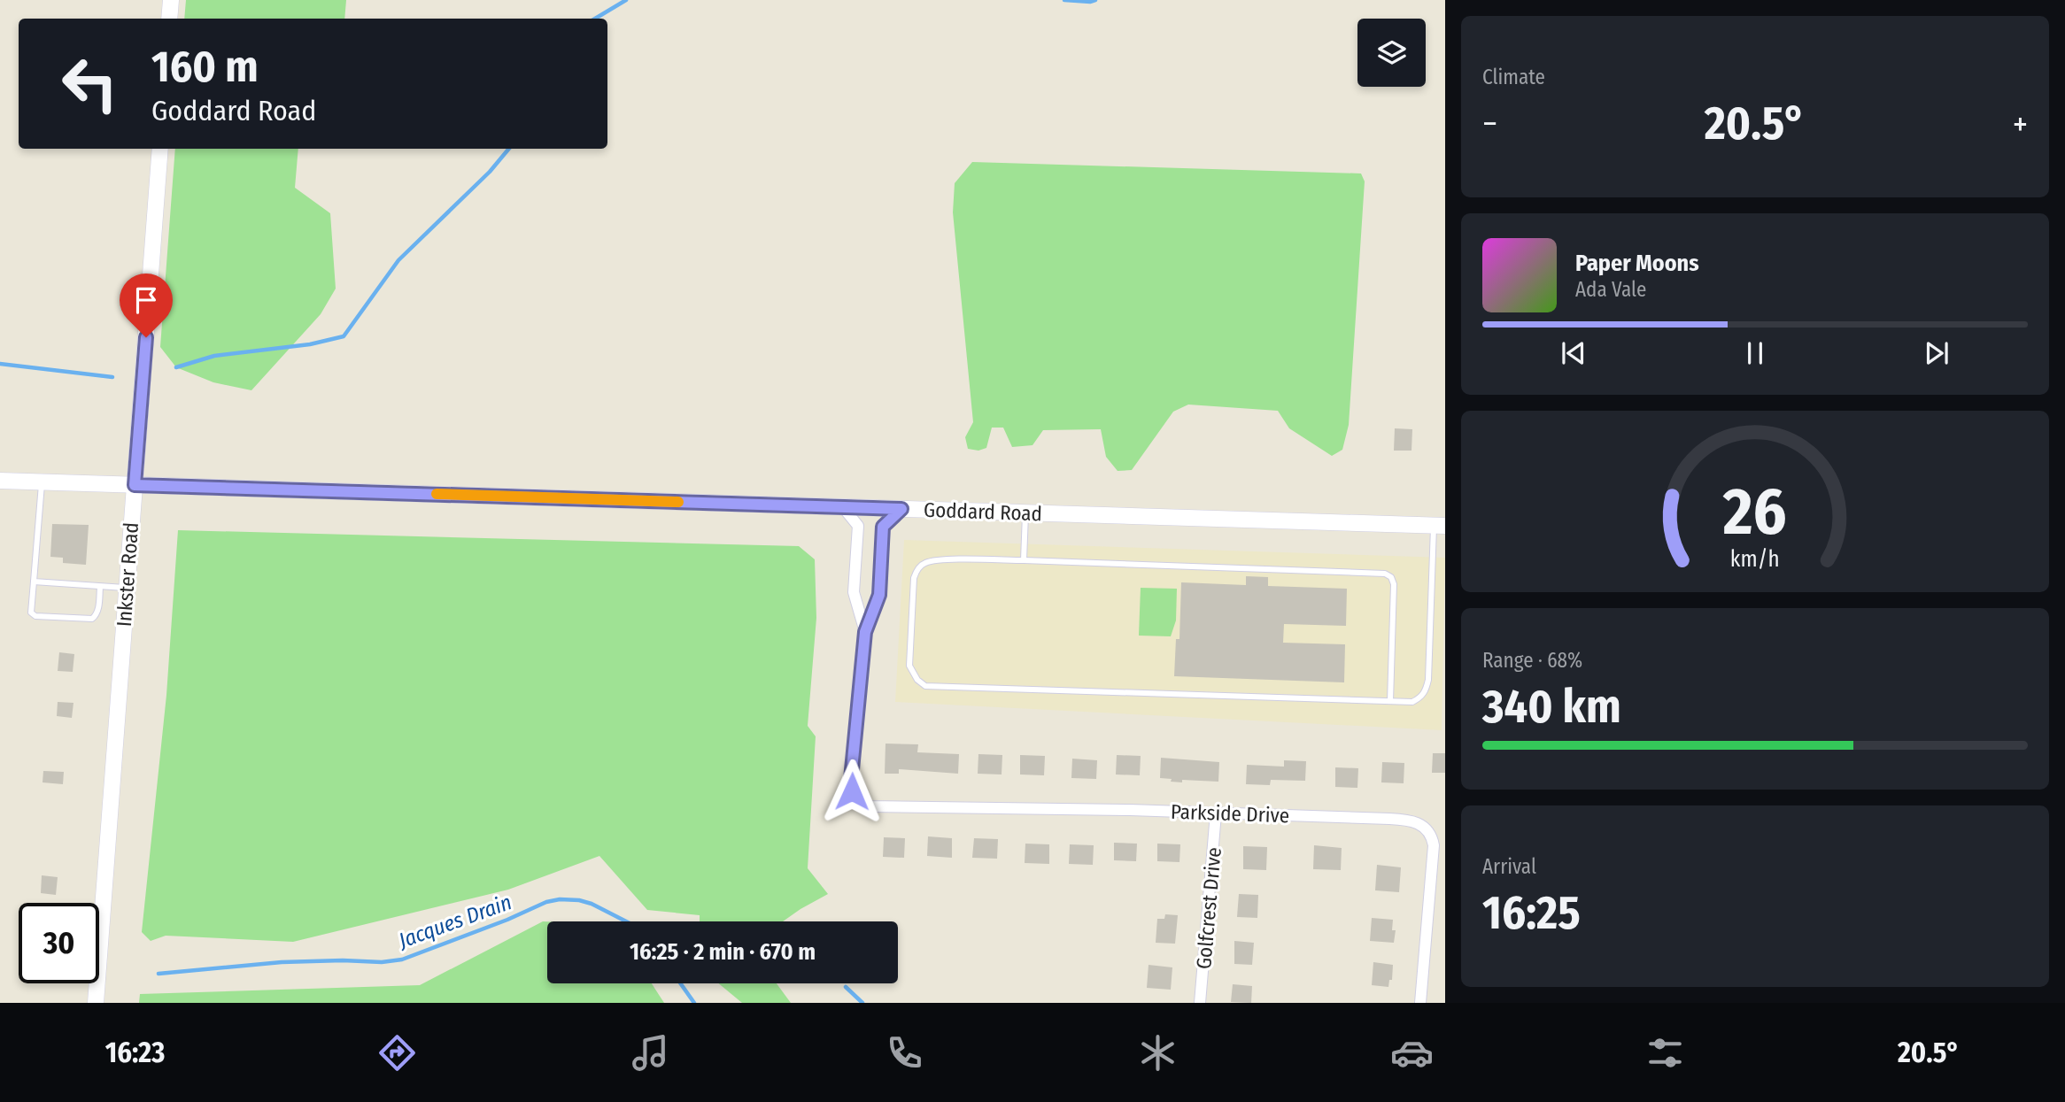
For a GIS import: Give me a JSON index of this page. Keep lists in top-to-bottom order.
{
  "streets": {
    "main road": ["Goddard Road", "Inkster Road"],
    "street": ["Parkside Drive", "Golfcrest Drive"]
  },
  "crossings": [
    ["Goddard Road", "Inkster Road"],
    ["Parkside Drive", "Golfcrest Drive"]
  ],
  "water": ["Jacques Drain"],
  "page": {
    "tile": [
      "Climate",
      ["Range · 68%", "340 km"],
      ["Arrival", "16:25"]
    ],
    "turn": ["160 m", "Goddard Road"],
    "heat": ["−", "20.5°", "+"],
    "song": ["Paper Moons", "Ada Vale"],
    "limit": "30",
    "trip": "16:25 · 2 min · 670 m",
    "tabs": ["16:23", "20.5°"],
    "gauge": ["26", "km/h"]
  }
}
